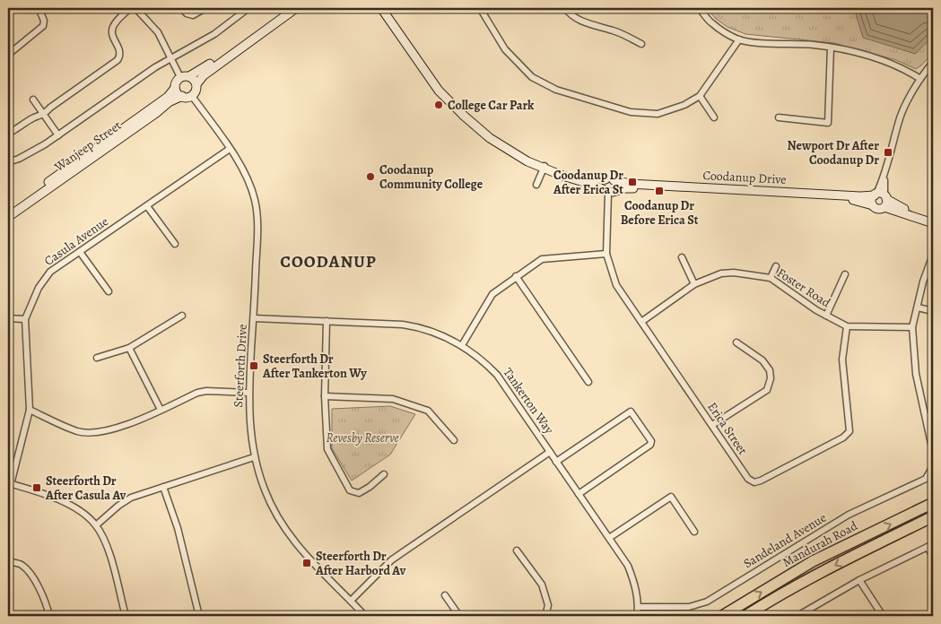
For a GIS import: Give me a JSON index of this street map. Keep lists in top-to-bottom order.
{
  "streets": {
    "highway": ["Mandurah Road"],
    "main road": ["Wanjeep Street", "Coodanup Drive"],
    "street": [
      "Casula Avenue",
      "Foster Road",
      "Steerforth Drive",
      "Tankerton Way",
      "Erica Street",
      "Sandeland Avenue"
    ]
  },
  "crossings": [
    ["Wanjeep Street", "Steerforth Drive"],
    ["Coodanup Drive", "Erica Street"],
    ["Casula Avenue", "Steerforth Drive"],
    ["Foster Road", "Erica Street"],
    ["Steerforth Drive", "Tankerton Way"],
    ["Tankerton Way", "Sandeland Avenue"]
  ],
  "districts": ["COODANUP"],
  "parks": ["Revesby Reserve"],
  "places": {
    "other": ["College Car Park", "Coodanup Community College"],
    "transit": [
      "Newport Dr After Coodanup Dr",
      "Coodanup Dr After Erica St",
      "Coodanup Dr Before Erica St",
      "Steerforth Dr After Tankerton Wy",
      "Steerforth Dr After Casula Av",
      "Steerforth Dr After Harbord Av"
    ]
  }
}
